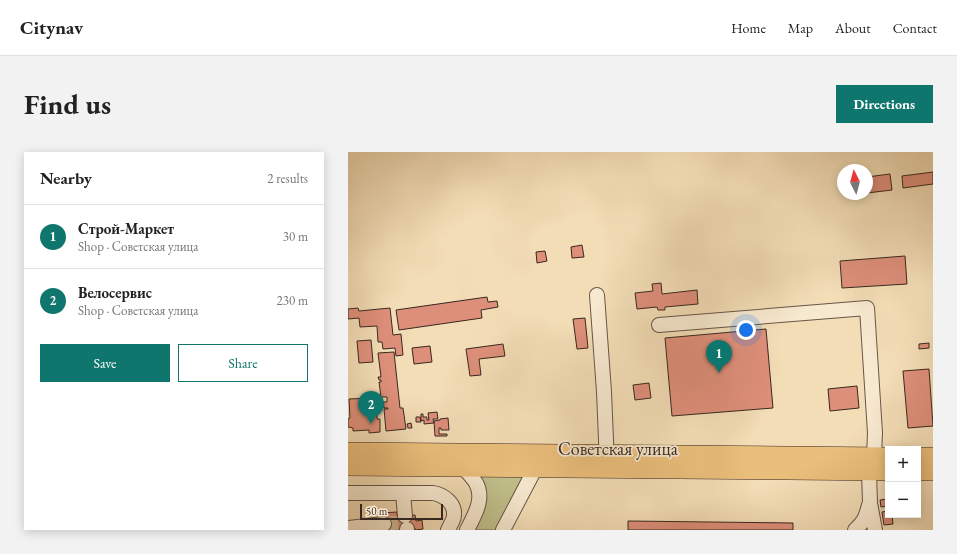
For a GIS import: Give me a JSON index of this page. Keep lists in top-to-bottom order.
{
  "streets": {
    "main road": ["Советская улица"]
  },
  "scale_bar": "50 m",
  "north": "top",
  "page": {
    "header": "Citynav",
    "nav": [
      "Home",
      "Map",
      "About",
      "Contact"
    ],
    "buttons": [
      "Directions",
      ["Save", "Share"]
    ],
    "title": "Find us",
    "heading": ["Nearby", "2 results"],
    "list": [
      {
        "mark": "1",
        "name": "Строй-Маркет",
        "note": "Shop · Советская улица",
        "value": "30 m"
      },
      {
        "mark": "2",
        "name": "Велосервис",
        "note": "Shop · Советская улица",
        "value": "230 m"
      }
    ],
    "pins": ["1", "2"],
    "map_buttons": ["+", "−"],
    "scale": "50 m"
  }
}
